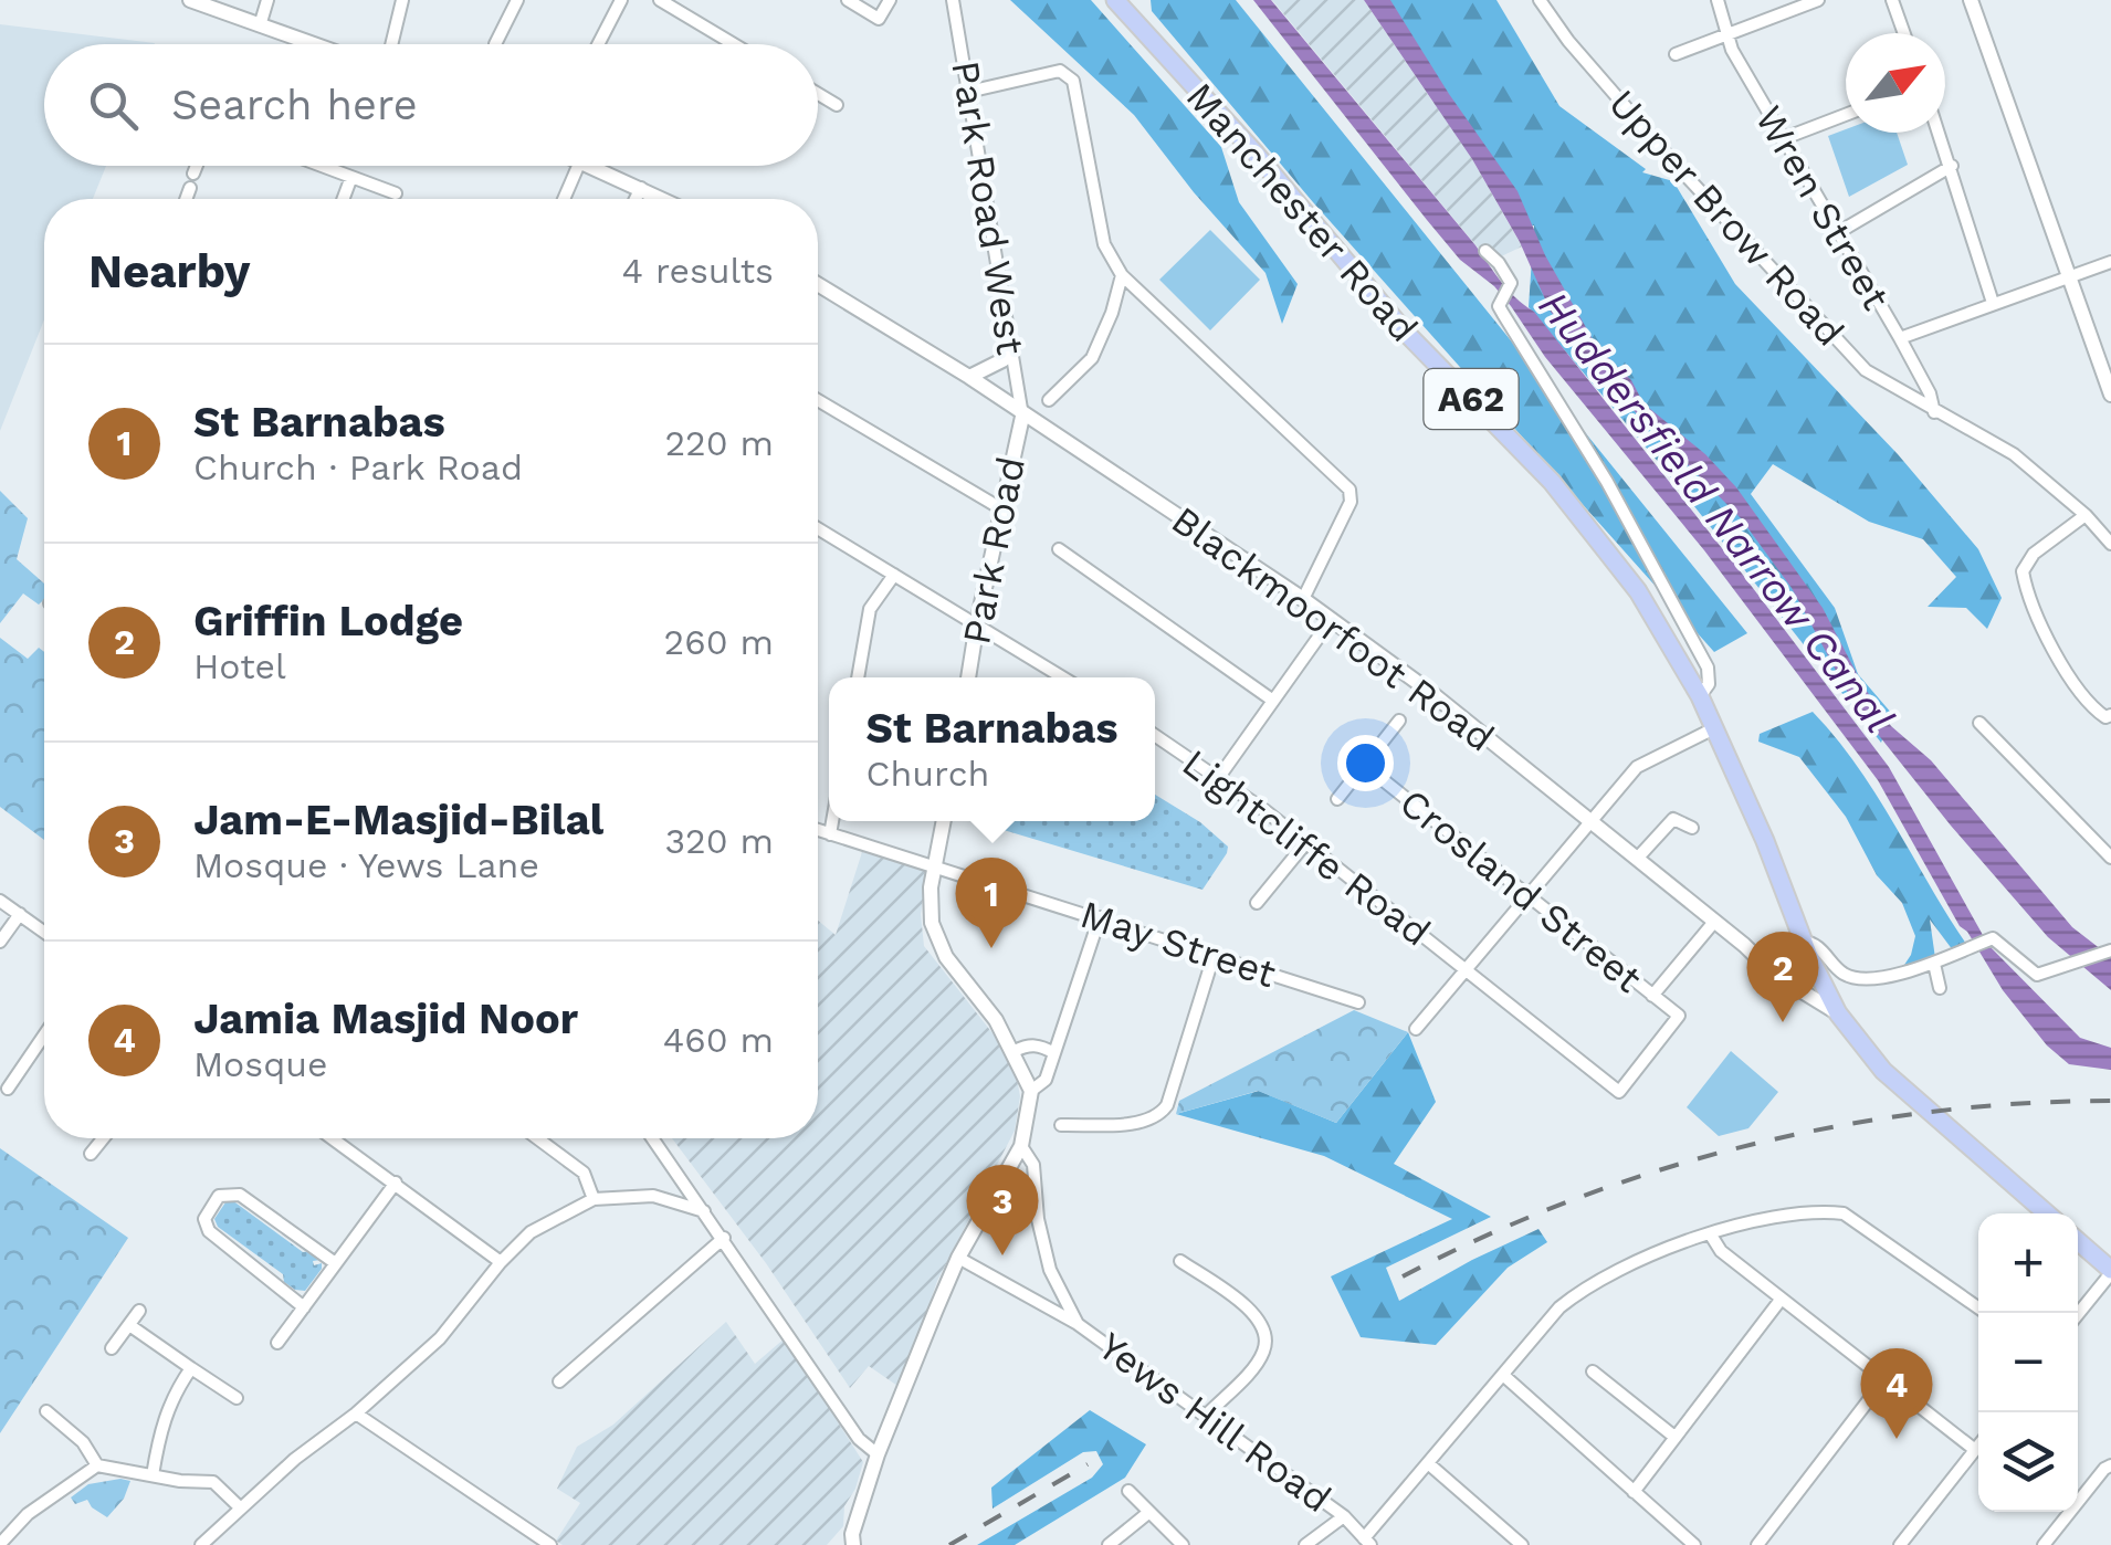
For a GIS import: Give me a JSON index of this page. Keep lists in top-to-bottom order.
{
  "streets": {
    "main road": ["Manchester Road", "A62"],
    "street": [
      "Park Road West",
      "Wren Street",
      "Upper Brow Road",
      "Park Road",
      "Blackmoorfoot Road",
      "Lightcliffe Road",
      "Crosland Street",
      "May Street",
      "Yews Hill Road"
    ]
  },
  "crossings": [
    ["Park Road West", "Park Road"],
    ["Park Road West", "Blackmoorfoot Road"],
    ["Wren Street", "Upper Brow Road"],
    ["Manchester Road", "Blackmoorfoot Road"],
    ["Park Road", "Blackmoorfoot Road"],
    ["Lightcliffe Road", "Crosland Street"]
  ],
  "water": ["Huddersfield Narrow Canal"],
  "north": "top right",
  "page": {
    "search": "Search here",
    "heading": ["Nearby", "4 results"],
    "list": [
      {
        "mark": "1",
        "name": "St Barnabas",
        "note": "Church · Park Road",
        "value": "220 m"
      },
      {
        "mark": "2",
        "name": "Griffin Lodge",
        "note": "Hotel",
        "value": "260 m"
      },
      {
        "mark": "3",
        "name": "Jam-E-Masjid-Bilal",
        "note": "Mosque · Yews Lane",
        "value": "320 m"
      },
      {
        "mark": "4",
        "name": "Jamia Masjid Noor",
        "note": "Mosque",
        "value": "460 m"
      }
    ],
    "popup": ["St Barnabas", "Church"],
    "pins": [
      "1",
      "2",
      "3",
      "4"
    ],
    "map_buttons": ["+", "−"]
  }
}
